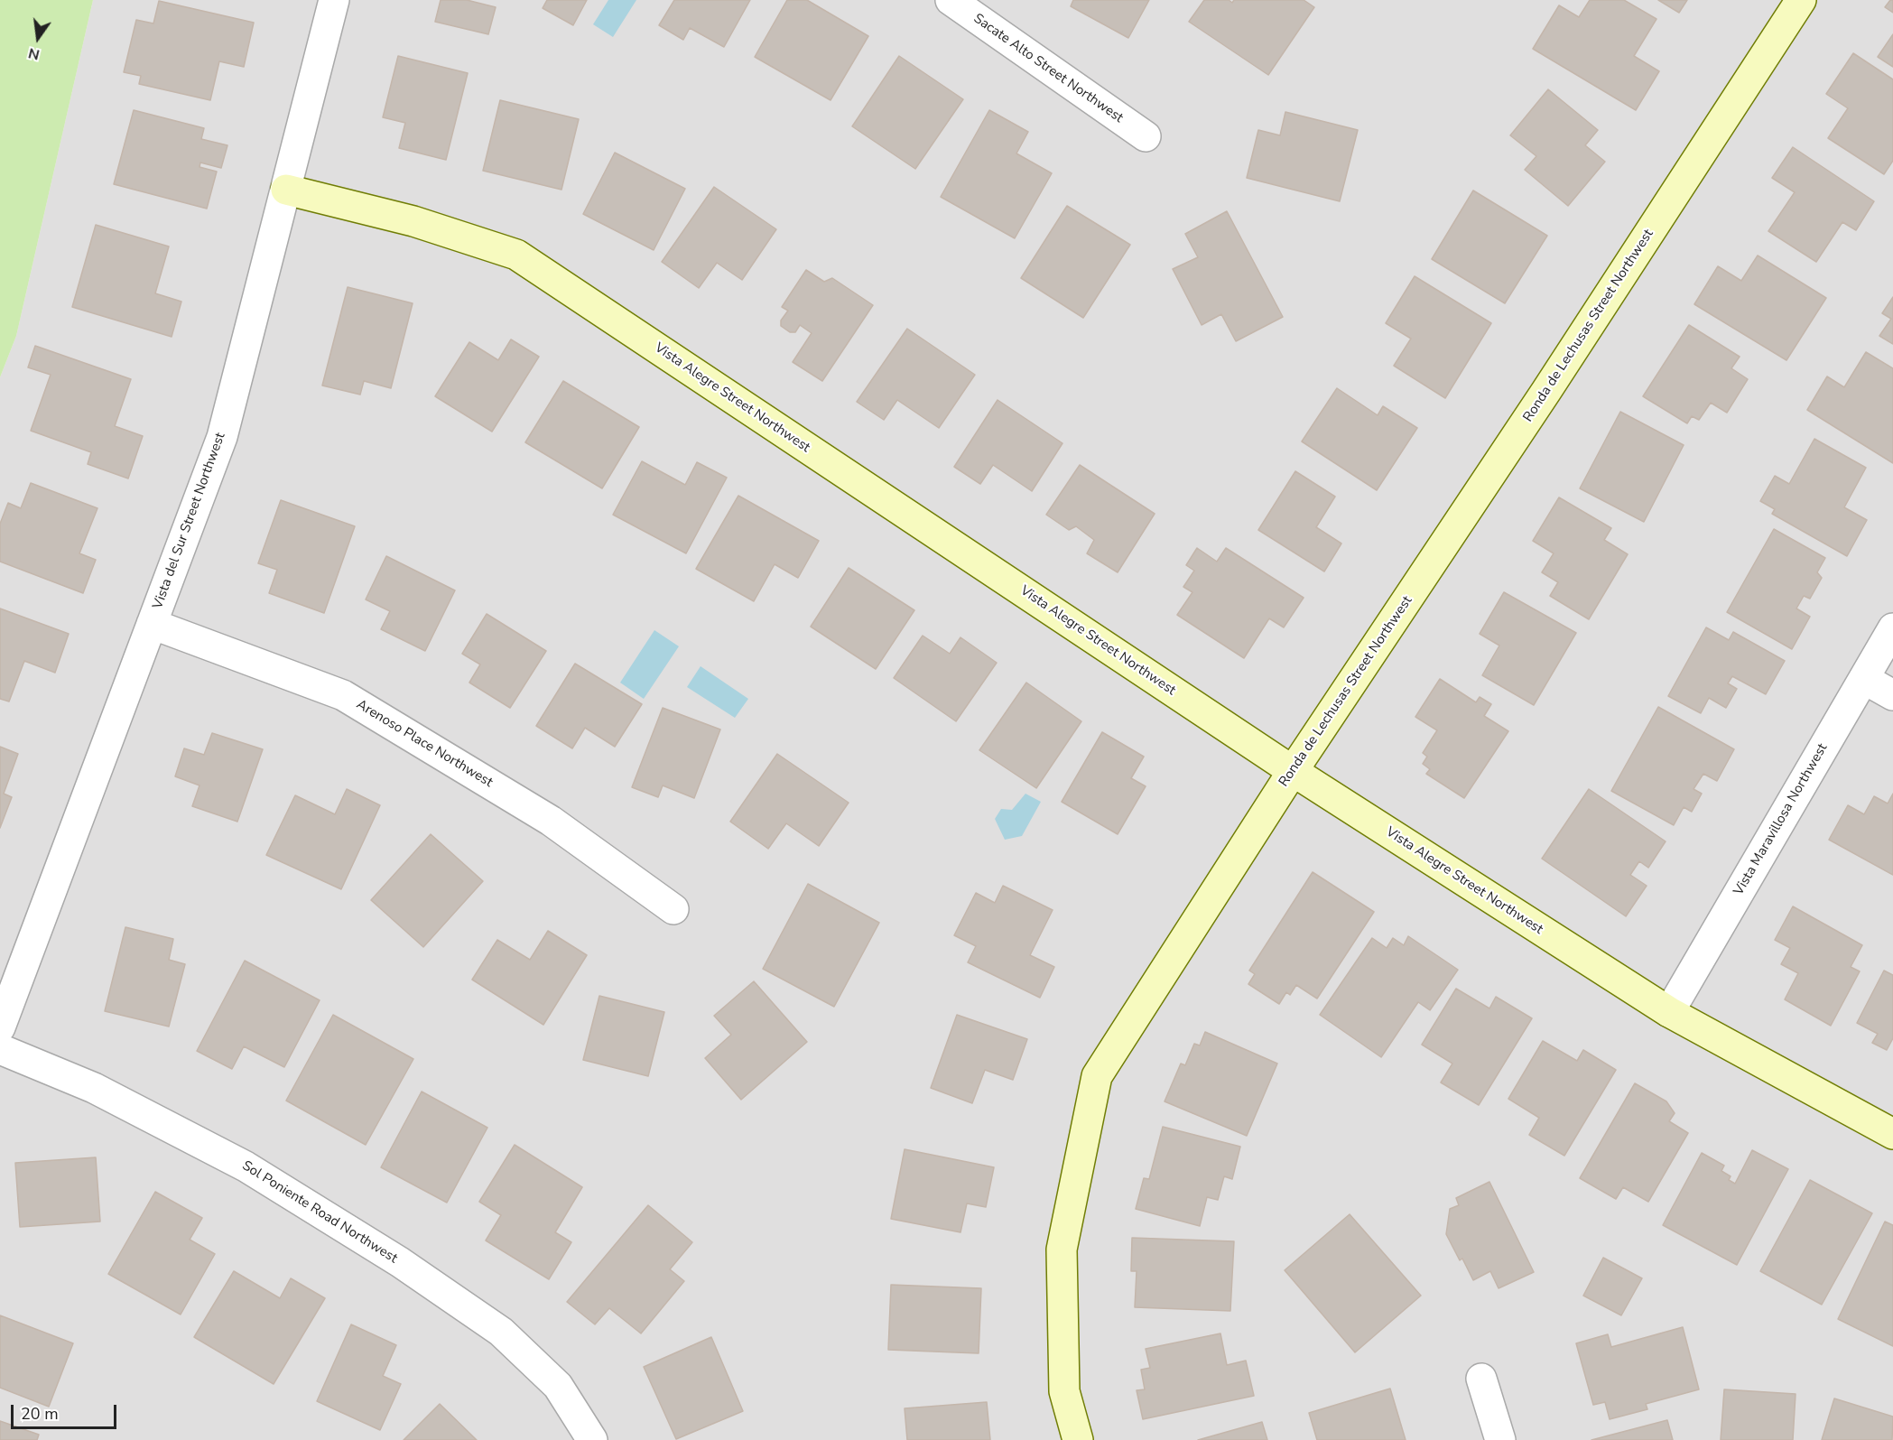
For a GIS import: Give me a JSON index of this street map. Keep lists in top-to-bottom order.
{
  "streets": {
    "street": [
      "Sacate Alto Street Northwest",
      "Ronda de Lechusas Street Northwest",
      "Vista Alegre Street Northwest",
      "Vista del Sur Street Northwest",
      "Arenoso Place Northwest",
      "Vista Maravillosa Northwest",
      "Sol Poniente Road Northwest"
    ]
  },
  "crossings": [
    ["Ronda de Lechusas Street Northwest", "Vista Alegre Street Northwest"],
    ["Vista Alegre Street Northwest", "Vista del Sur Street Northwest"],
    ["Vista Alegre Street Northwest", "Vista Maravillosa Northwest"],
    ["Vista del Sur Street Northwest", "Arenoso Place Northwest"]
  ],
  "scale_bar": "20 m",
  "north": "bottom"
}
